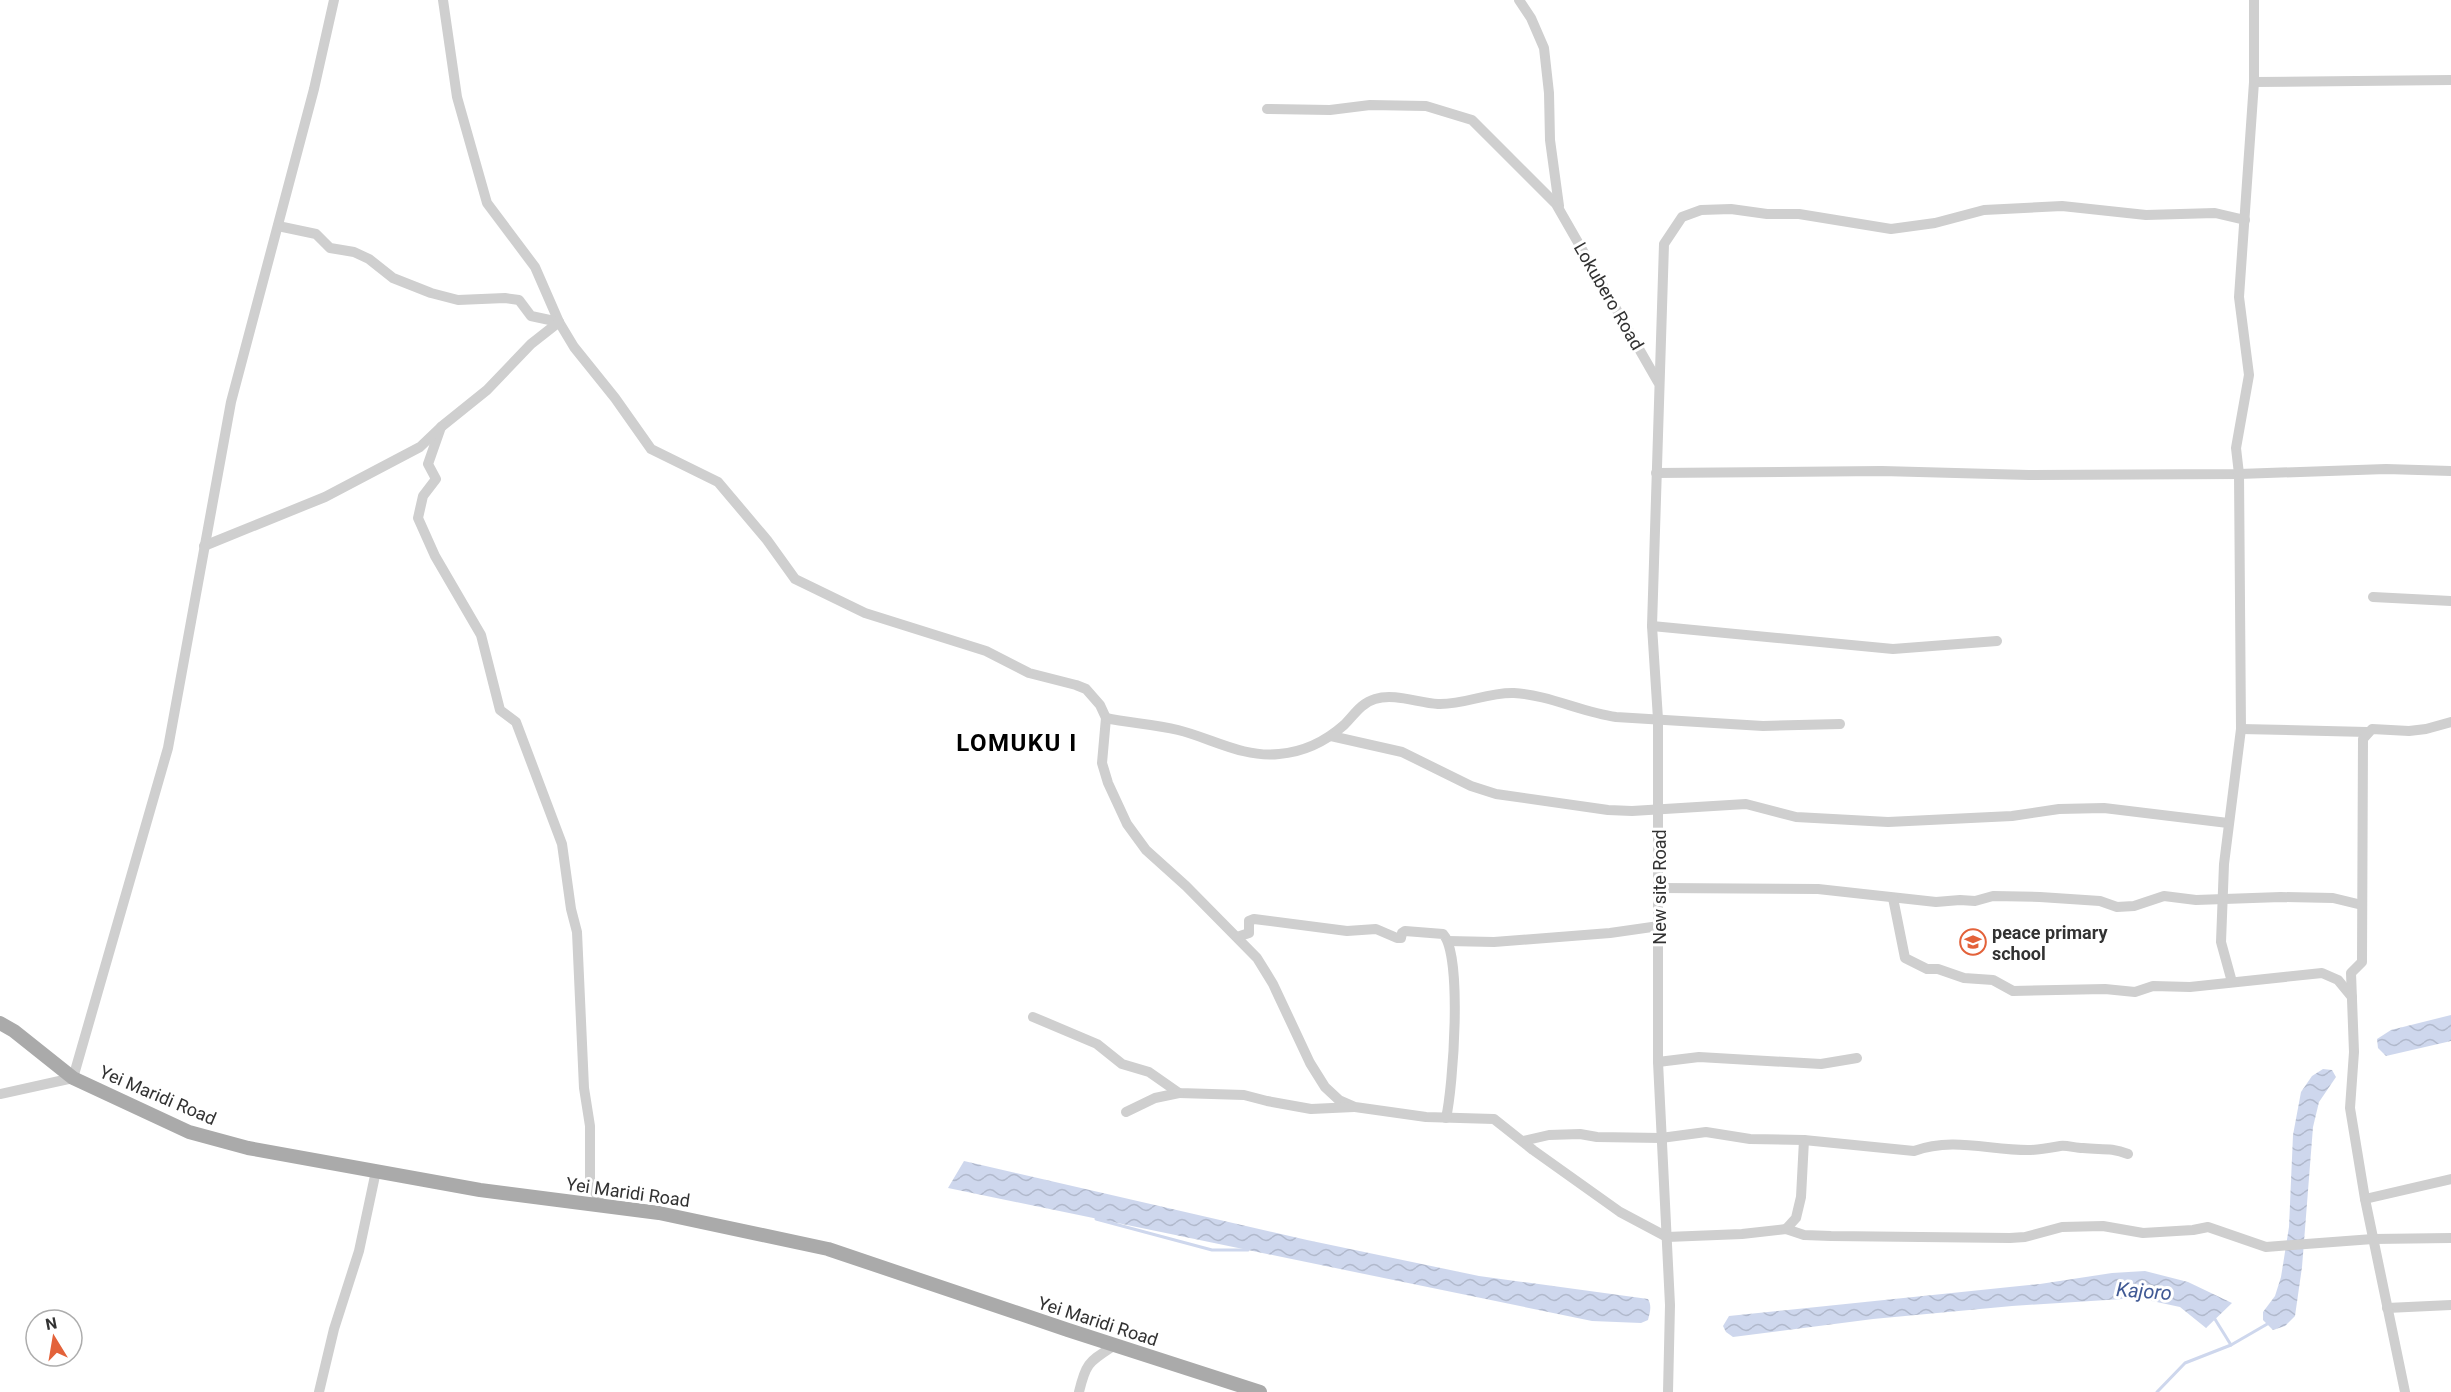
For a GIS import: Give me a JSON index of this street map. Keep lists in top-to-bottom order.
{
  "streets": {
    "main road": ["Yei Maridi Road"],
    "street": ["Lokubero Road", "New site Road"]
  },
  "crossings": [
    ["Lokubero Road", "New site Road"]
  ],
  "districts": ["LOMUKU I"],
  "water": ["Kajoro"],
  "places": {
    "school or university": ["peace primary school"]
  },
  "north": "top"
}
